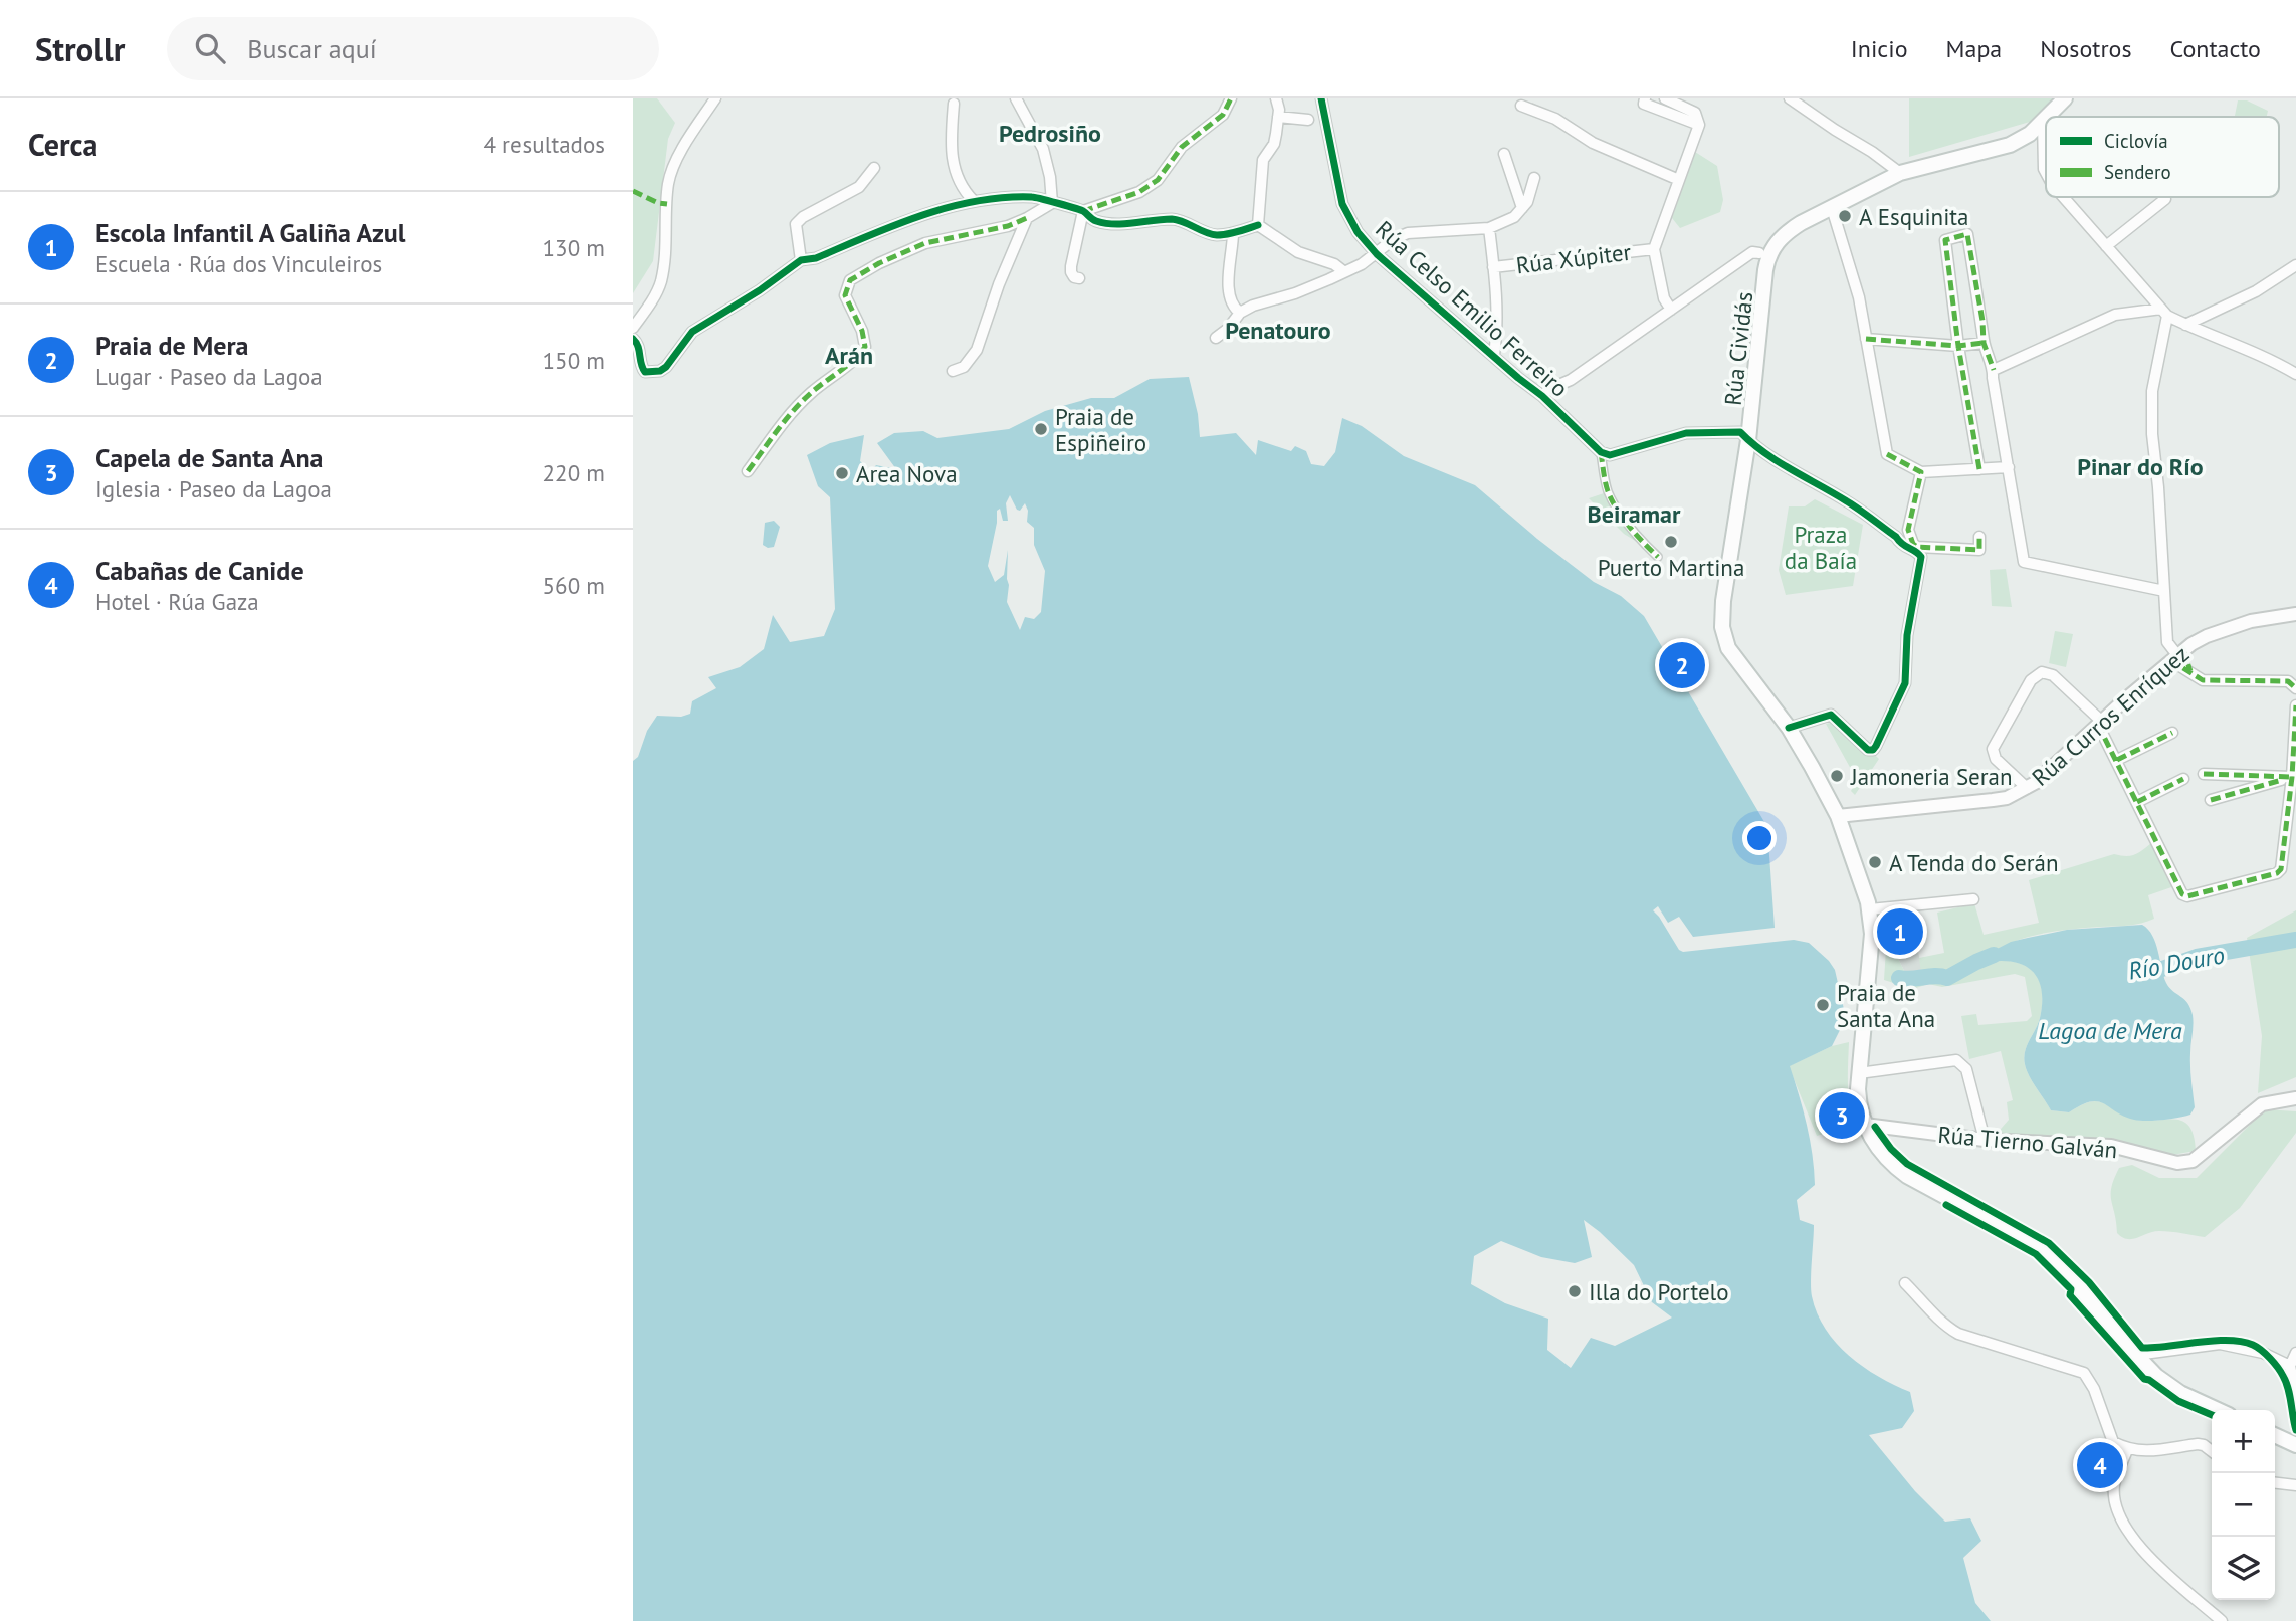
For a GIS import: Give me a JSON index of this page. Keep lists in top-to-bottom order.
{
  "streets": {
    "main road": ["Rúa Cividás"],
    "street": [
      "Rúa Xúpiter",
      "Rúa Celso Emilio Ferreiro",
      "Rúa Curros Enríquez",
      "Rúa Tierno Galván"
    ]
  },
  "crossings": [
    ["Rúa Cividás", "Rúa Curros Enríquez"],
    ["Rúa Cividás", "Rúa Tierno Galván"]
  ],
  "districts": [
    "Pedrosiño",
    "Penatouro",
    "Arán",
    "Pinar do Río",
    "Beiramar"
  ],
  "water": ["Río Douro", "Lagoa de Mera"],
  "parks": ["Praza da Baía"],
  "places": [
    "A Esquinita",
    "Praia de Espiñeiro",
    "Area Nova",
    "Puerto Martina",
    "Jamoneria Seran",
    "A Tenda do Serán",
    "Praia de Santa Ana",
    "Illa do Portelo"
  ],
  "legend": ["Ciclovía", "Sendero"],
  "page": {
    "header": "Strollr",
    "search": "Buscar aquí",
    "nav": [
      "Inicio",
      "Mapa",
      "Nosotros",
      "Contacto"
    ],
    "heading": ["Cerca", "4 resultados"],
    "list": [
      {
        "mark": "1",
        "name": "Escola Infantil A Galiña Azul",
        "note": "Escuela · Rúa dos Vinculeiros",
        "value": "130 m"
      },
      {
        "mark": "2",
        "name": "Praia de Mera",
        "note": "Lugar · Paseo da Lagoa",
        "value": "150 m"
      },
      {
        "mark": "3",
        "name": "Capela de Santa Ana",
        "note": "Iglesia · Paseo da Lagoa",
        "value": "220 m"
      },
      {
        "mark": "4",
        "name": "Cabañas de Canide",
        "note": "Hotel · Rúa Gaza",
        "value": "560 m"
      }
    ],
    "pins": [
      "2",
      "1",
      "3",
      "4"
    ],
    "map_buttons": ["+", "−"]
  }
}
